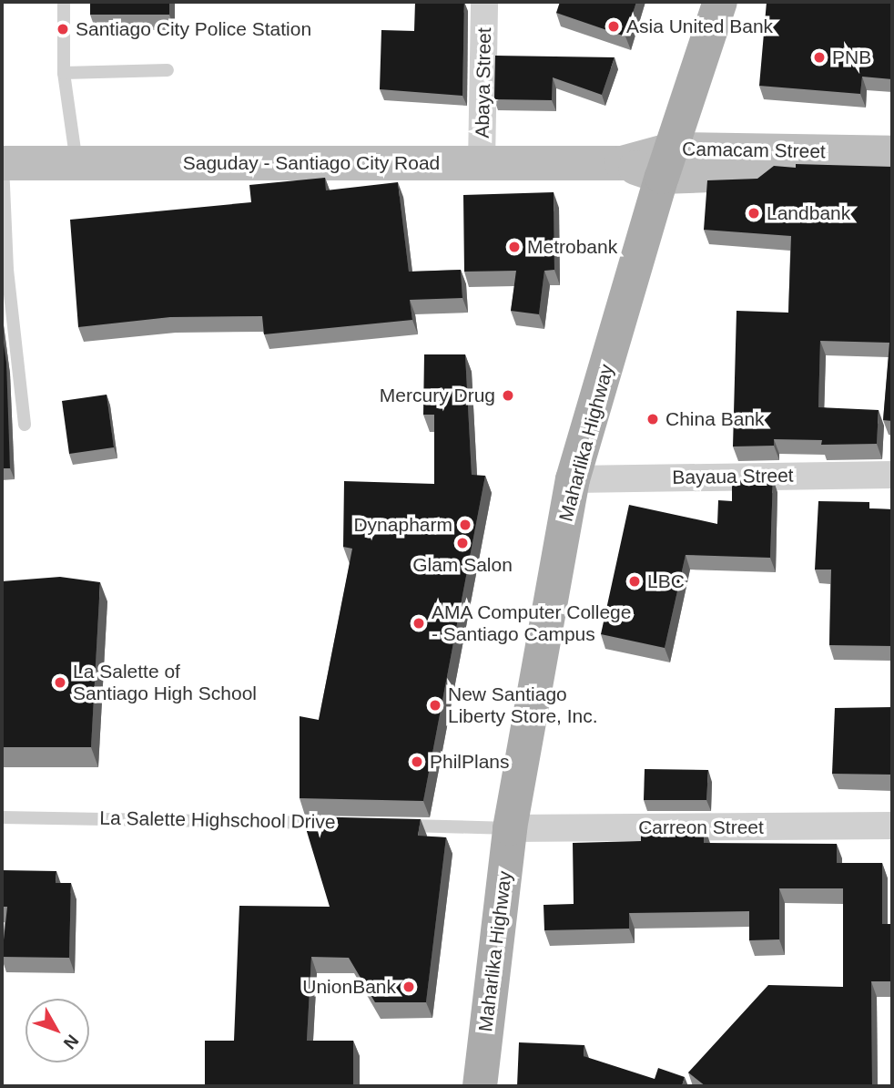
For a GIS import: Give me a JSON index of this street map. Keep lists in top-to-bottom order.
{
  "streets": {
    "main road": ["Camacam Street", "Saguday - Santiago City Road", "Maharlika Highway"],
    "street": ["Abaya Street", "Bayaua Street", "Carreon Street"],
    "lane": ["La Salette Highschool Drive"]
  },
  "crossings": [
    ["Abaya Street", "Saguday - Santiago City Road"],
    ["Camacam Street", "Saguday - Santiago City Road"],
    ["Camacam Street", "Maharlika Highway"],
    ["Maharlika Highway", "Bayaua Street"],
    ["Maharlika Highway", "Carreon Street"]
  ],
  "places": [
    "Asia United Bank",
    "Santiago City Police Station",
    "PNB",
    "Landbank",
    "Metrobank",
    "Mercury Drug",
    "China Bank",
    "Dynapharm",
    "Glam Salon",
    "LBC",
    "AMA Computer College - Santiago Campus",
    "La Salette of Santiago High School",
    "New Santiago Liberty Store, Inc.",
    "PhilPlans",
    "UnionBank"
  ],
  "north": "bottom right"
}
